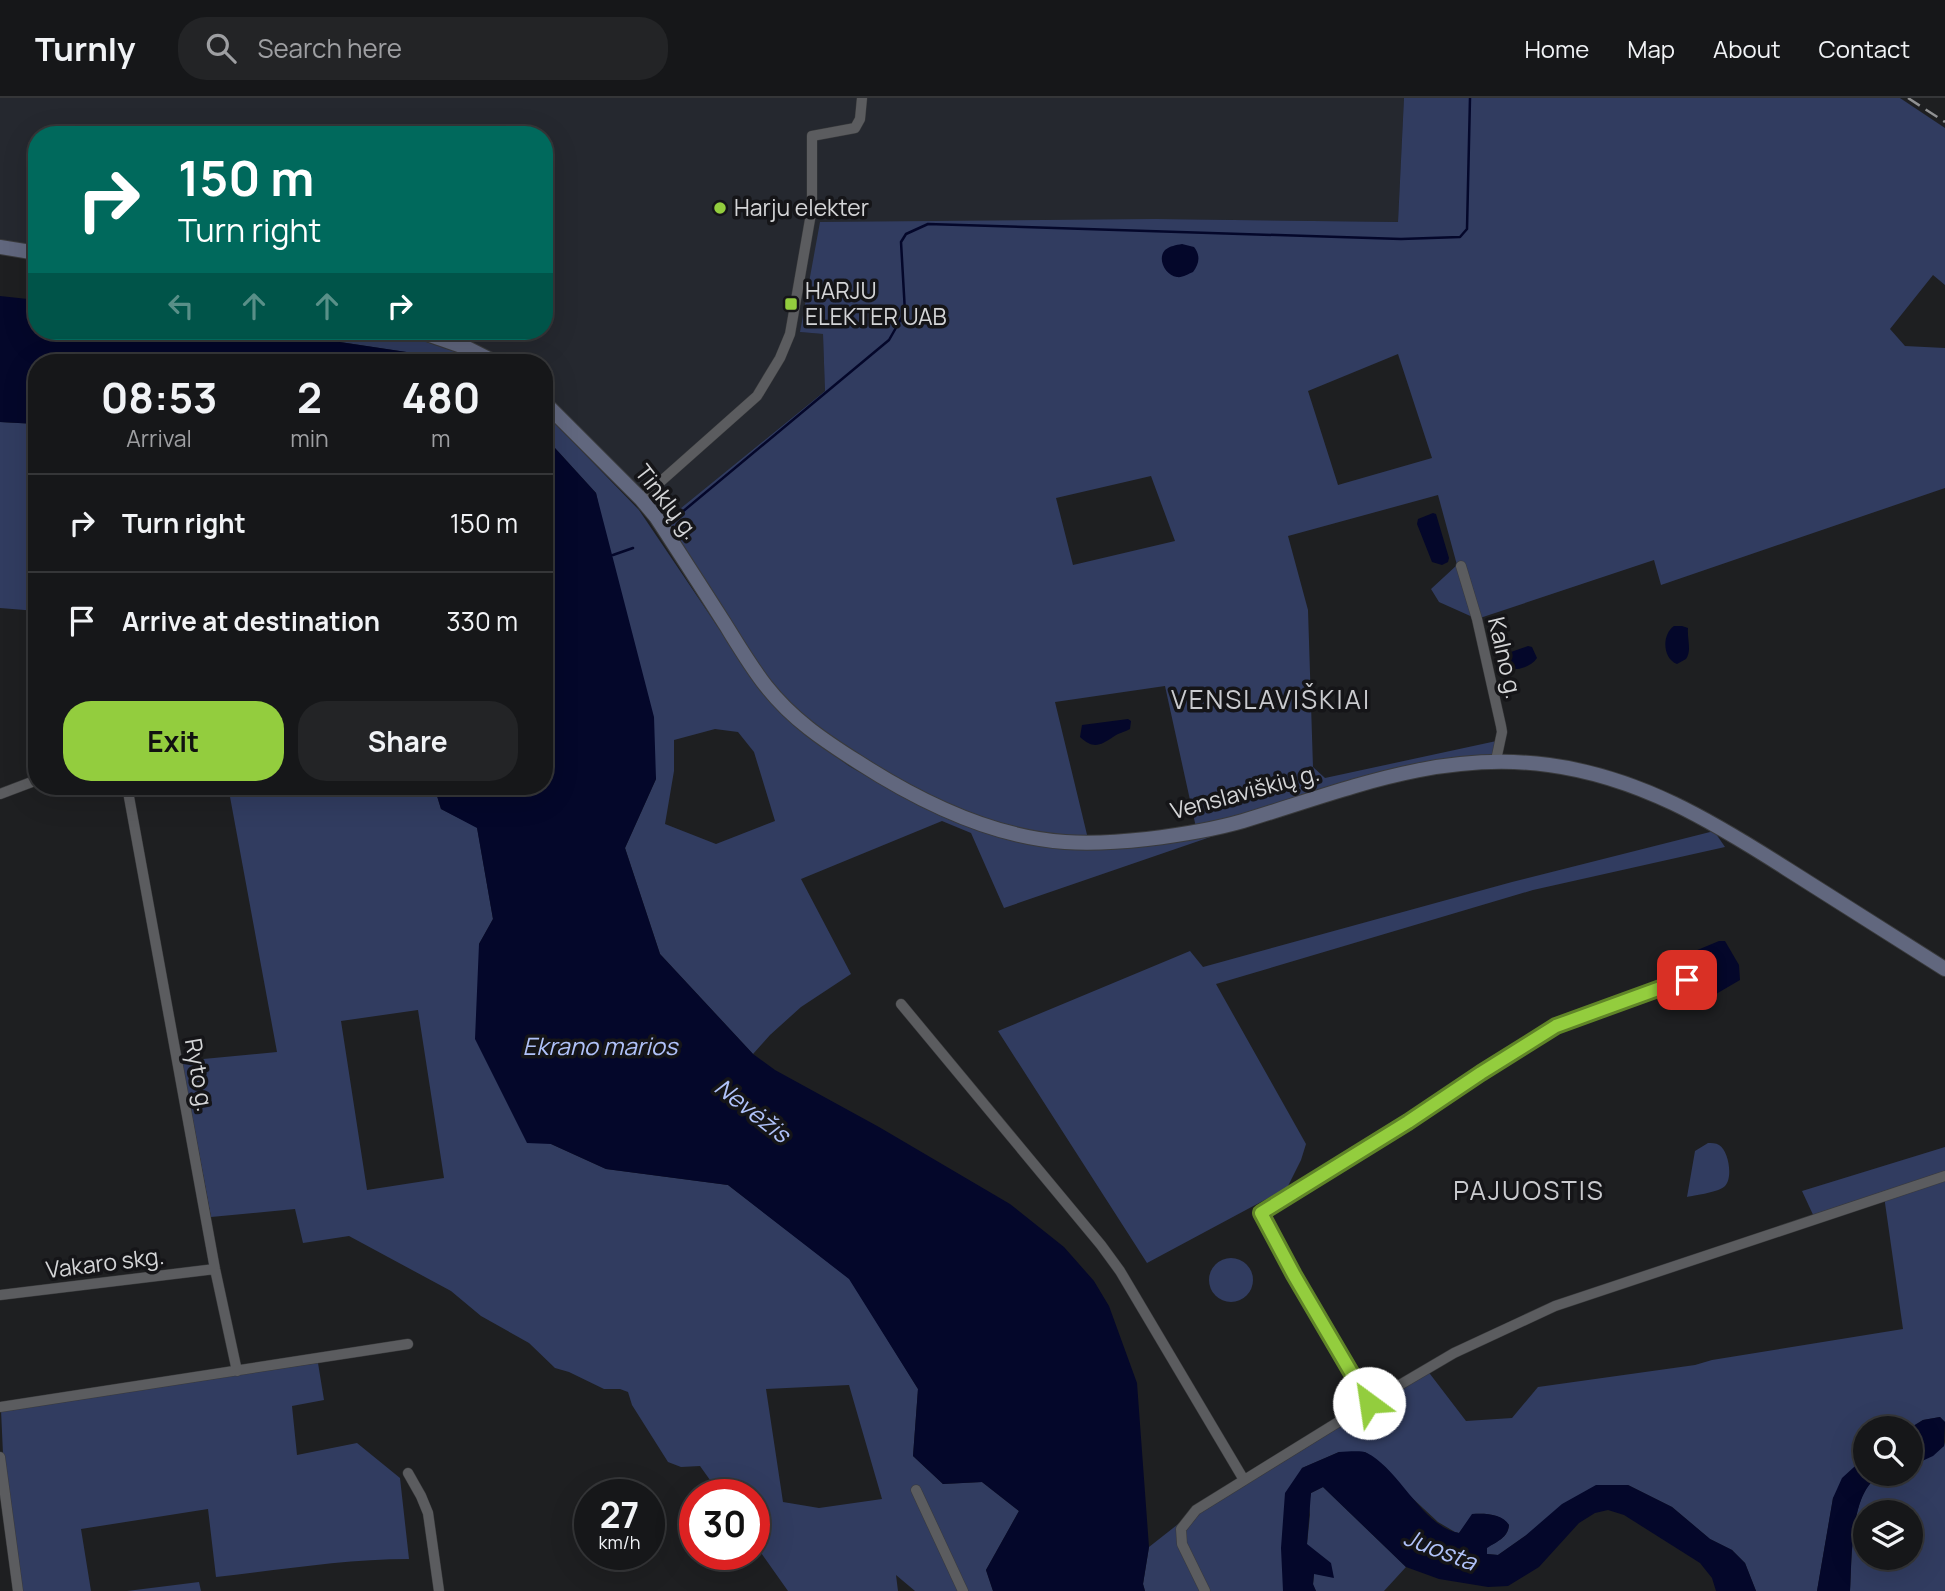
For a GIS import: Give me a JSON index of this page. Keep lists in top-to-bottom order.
{
  "streets": {
    "main road": ["Tinklų g.", "Venslaviškių g."],
    "street": ["Kalno g.", "Ryto g.", "Vakaro skg."]
  },
  "crossings": [
    ["Tinklų g.", "Venslaviškių g."],
    ["Kalno g.", "Venslaviškių g."],
    ["Ryto g.", "Vakaro skg."]
  ],
  "districts": ["VENSLAVIŠKIAI", "PAJUOSTIS"],
  "water": ["Ekrano marios", "Nevėžis", "Juosta"],
  "places": {
    "other": ["Harju elekter"],
    "transit": ["HARJU ELEKTER UAB"]
  },
  "page": {
    "header": "Turnly",
    "search": "Search here",
    "nav": [
      "Home",
      "Map",
      "About",
      "Contact"
    ],
    "turn": ["150 m", "Turn right"],
    "eta": [
      "08:53",
      "Arrival",
      "2",
      "min",
      "480",
      "m"
    ],
    "list": [
      {
        "name": "Turn right",
        "value": "150 m"
      },
      {
        "name": "Arrive at destination",
        "value": "330 m"
      }
    ],
    "buttons": ["Exit", "Share"],
    "speed": "27 km/h",
    "limit": "30"
  }
}
